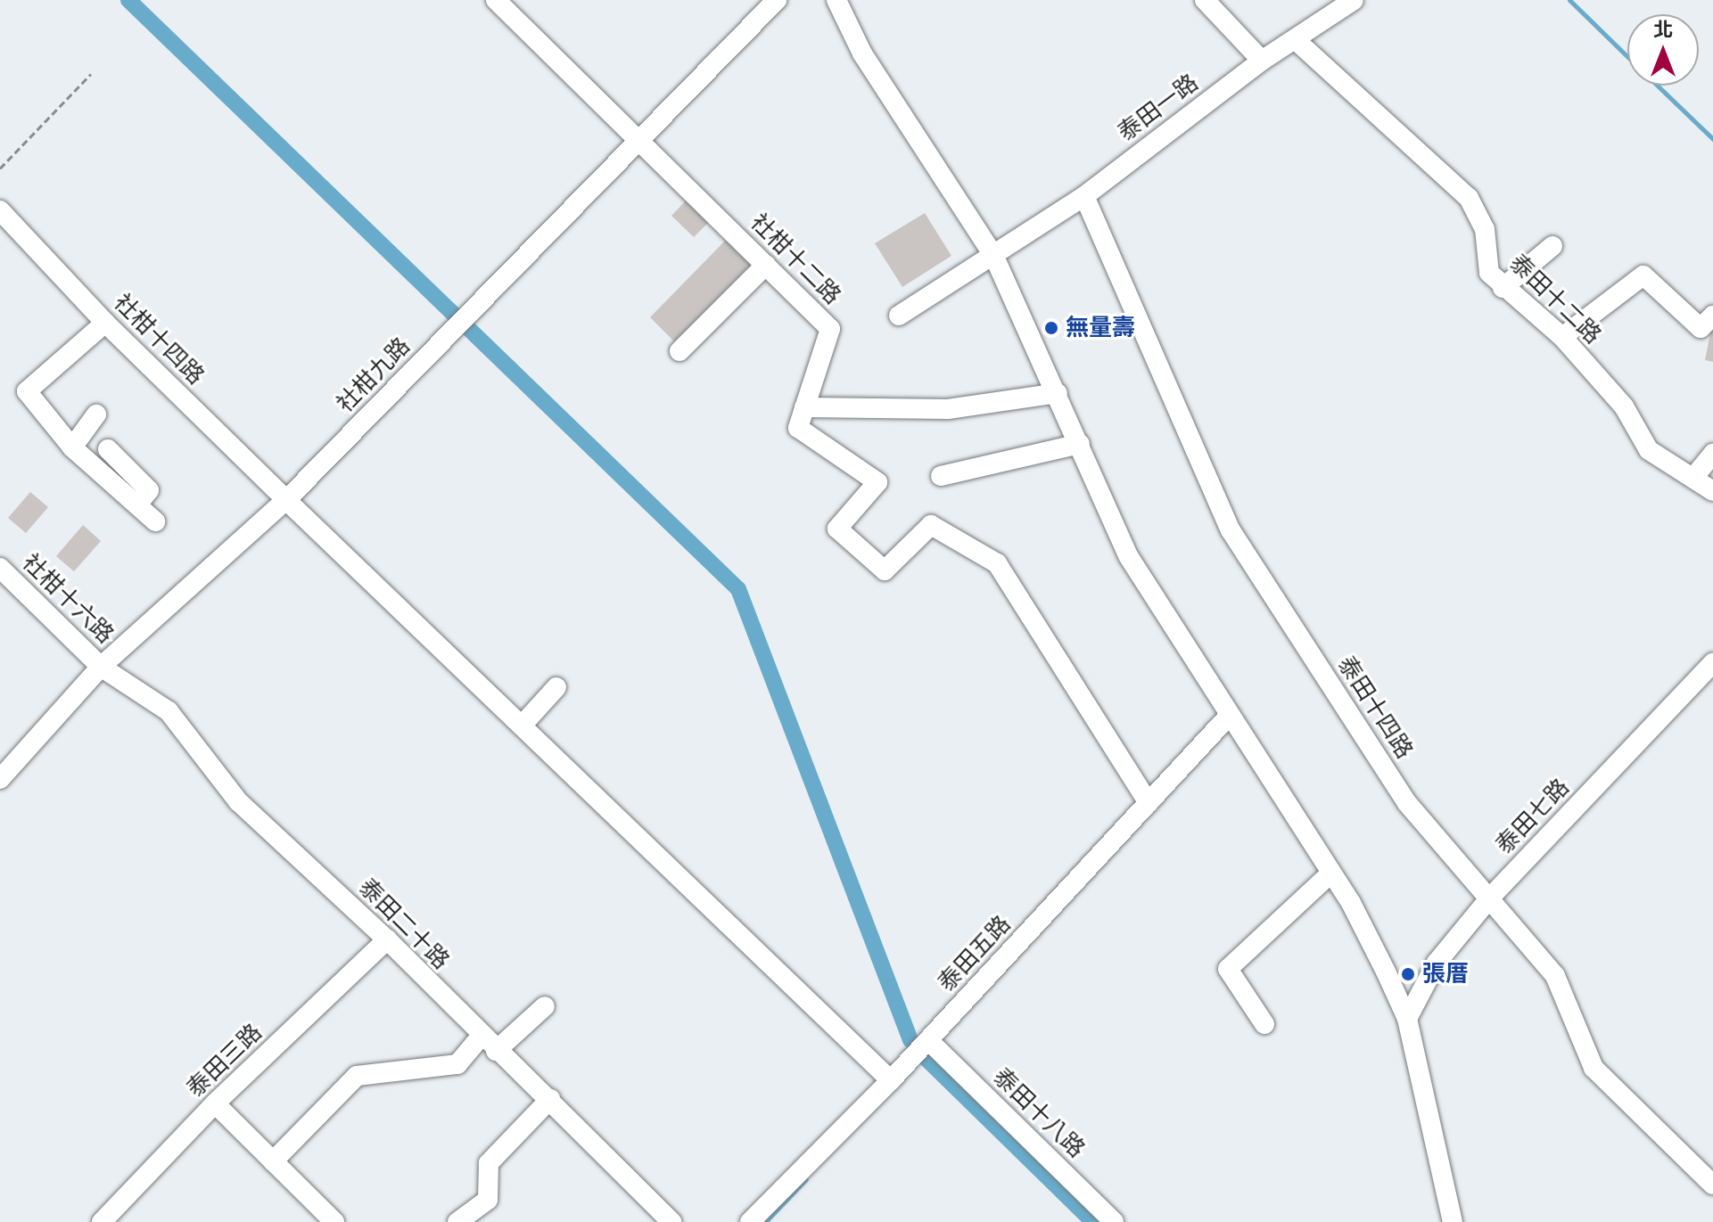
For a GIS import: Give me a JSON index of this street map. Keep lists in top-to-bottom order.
{
  "streets": {
    "street": [
      "泰田一路",
      "社柑十二路",
      "泰田十二路",
      "社柑十四路",
      "社柑九路",
      "社柑十六路",
      "泰田十四路",
      "泰田七路",
      "泰田二十路",
      "泰田五路",
      "泰田三路",
      "泰田十八路"
    ]
  },
  "crossings": [
    ["泰田一路", "泰田十二路"],
    ["泰田一路", "泰田十四路"],
    ["社柑十二路", "社柑九路"],
    ["社柑十二路", "泰田五路"],
    ["社柑十四路", "社柑九路"],
    ["社柑十四路", "泰田五路"],
    ["社柑九路", "社柑十六路"],
    ["社柑九路", "泰田二十路"],
    ["社柑十六路", "泰田二十路"],
    ["泰田十四路", "泰田七路"],
    ["泰田二十路", "泰田三路"],
    ["泰田五路", "泰田十八路"]
  ],
  "places": ["無量壽", "張厝"],
  "north": "top"
}
